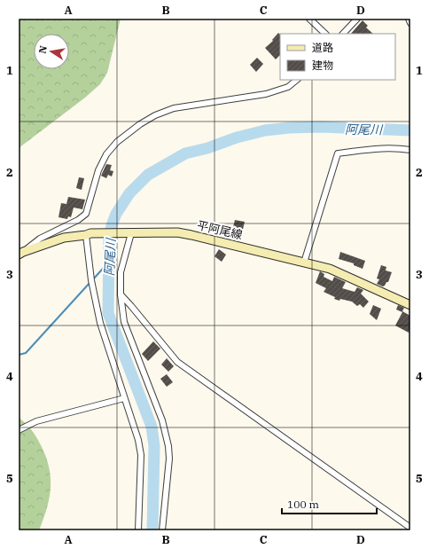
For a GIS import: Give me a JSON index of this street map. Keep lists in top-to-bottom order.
{
  "streets": {
    "main road": ["平阿尾線"]
  },
  "water": ["阿尾川"],
  "legend": ["道路", "建物"],
  "scale_bar": "100 m",
  "north": "left",
  "grid": {
    "columns": [
      "A",
      "B",
      "C",
      "D"
    ],
    "rows": [
      "1",
      "2",
      "3",
      "4",
      "5"
    ]
  }
}
